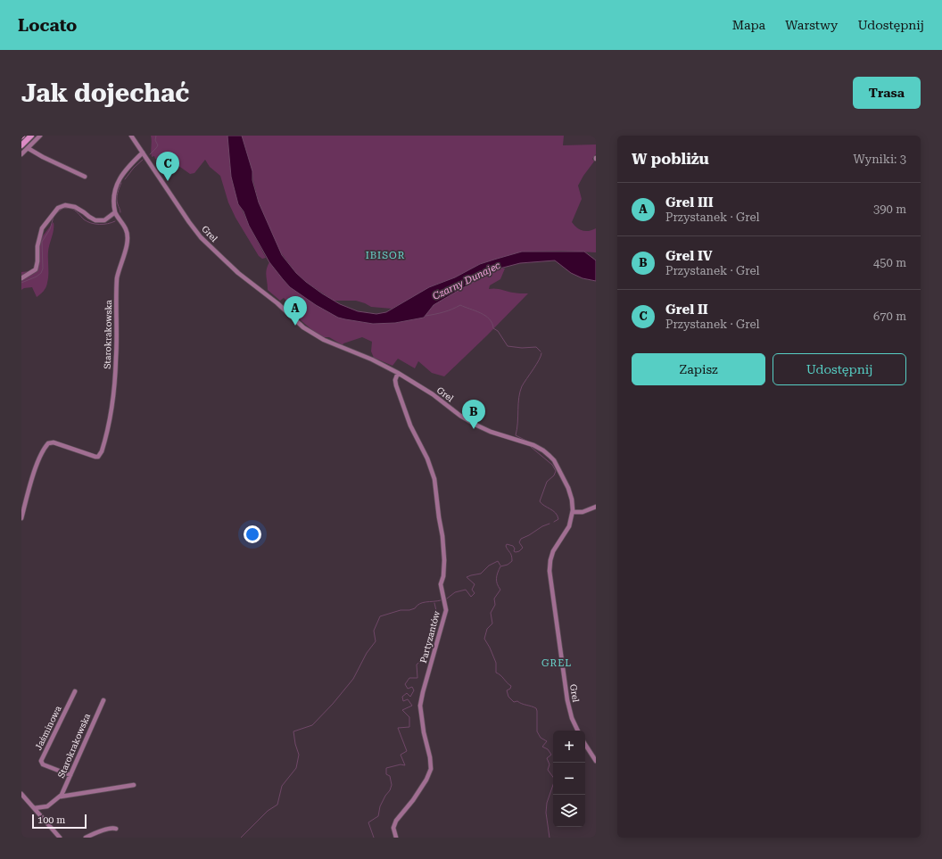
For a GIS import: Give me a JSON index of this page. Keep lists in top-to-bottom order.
{
  "streets": {
    "street": [
      "Grel",
      "Starokrakowska",
      "Partyzantów",
      "Jaśminowa"
    ]
  },
  "crossings": [
    ["Grel", "Starokrakowska"],
    ["Grel", "Partyzantów"],
    ["Starokrakowska", "Jaśminowa"]
  ],
  "districts": ["IBISOR", "GREL"],
  "water": ["Czarny Dunajec"],
  "scale_bar": "100 m",
  "page": {
    "header": "Locato",
    "nav": ["Mapa", "Warstwy", "Udostępnij"],
    "buttons": [
      "Trasa",
      ["Zapisz", "Udostępnij"]
    ],
    "title": "Jak dojechać",
    "heading": ["W pobliżu", "Wyniki: 3"],
    "pins": ["C", "A", "B"],
    "list": [
      {
        "mark": "A",
        "name": "Grel III",
        "note": "Przystanek · Grel",
        "value": "390 m"
      },
      {
        "mark": "B",
        "name": "Grel IV",
        "note": "Przystanek · Grel",
        "value": "450 m"
      },
      {
        "mark": "C",
        "name": "Grel II",
        "note": "Przystanek · Grel",
        "value": "670 m"
      }
    ],
    "map_buttons": ["+", "−"],
    "scale": "100 m"
  }
}
